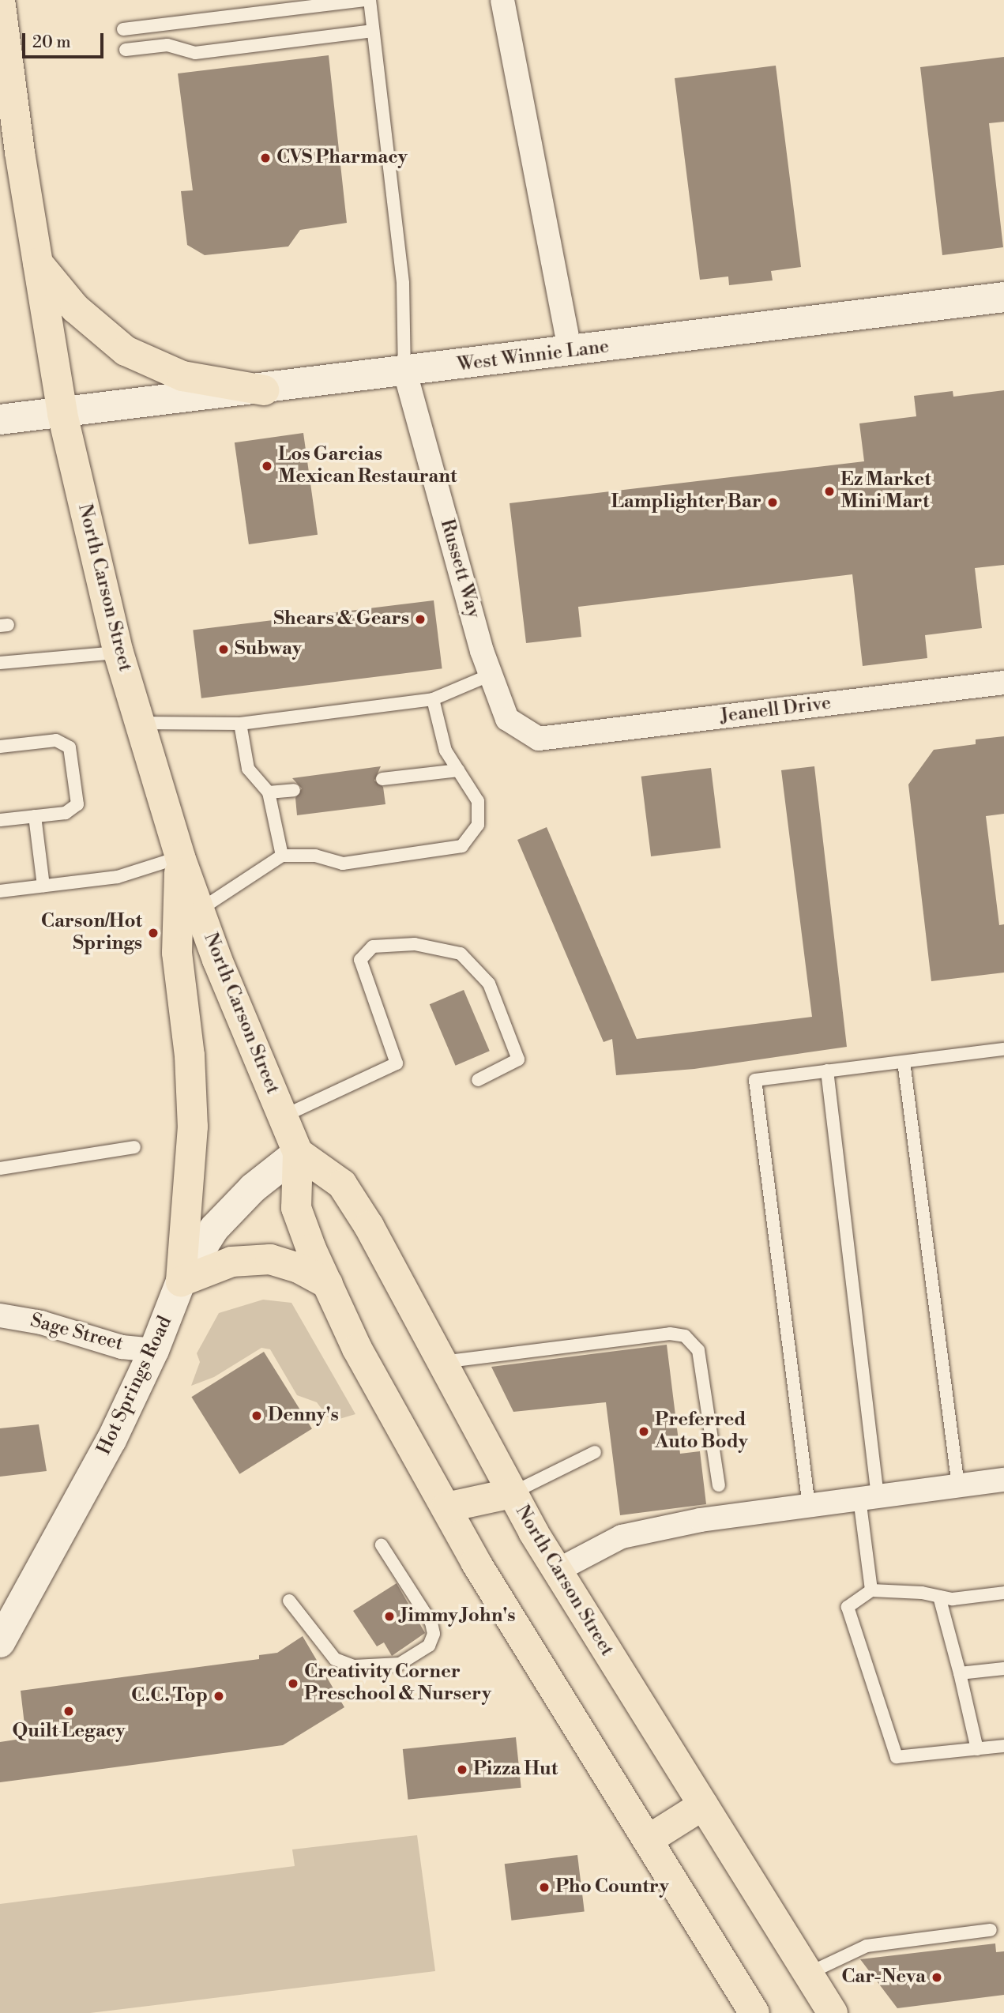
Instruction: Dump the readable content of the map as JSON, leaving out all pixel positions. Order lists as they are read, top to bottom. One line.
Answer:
{"streets":{"main road":["North Carson Street"],"street":["West Winnie Lane","Russett Way","Jeanell Drive","Sage Street","Hot Springs Road"]},"crossings":[["West Winnie Lane","Russett Way"],["West Winnie Lane","North Carson Street"],["Russett Way","Jeanell Drive"],["North Carson Street","Hot Springs Road"],["Sage Street","Hot Springs Road"]],"places":["CVS Pharmacy","Los Garcias Mexican Restaurant","Ez Market Mini Mart","Lamplighter Bar","Shears & Gears","Subway","Carson/Hot Springs","Denny's","Preferred Auto Body","Jimmy John's","Creativity Corner Preschool & Nursery","C.C. Top","Quilt Legacy","Pizza Hut","Pho Country","Car-Neva"],"scale_bar":"20 m"}
